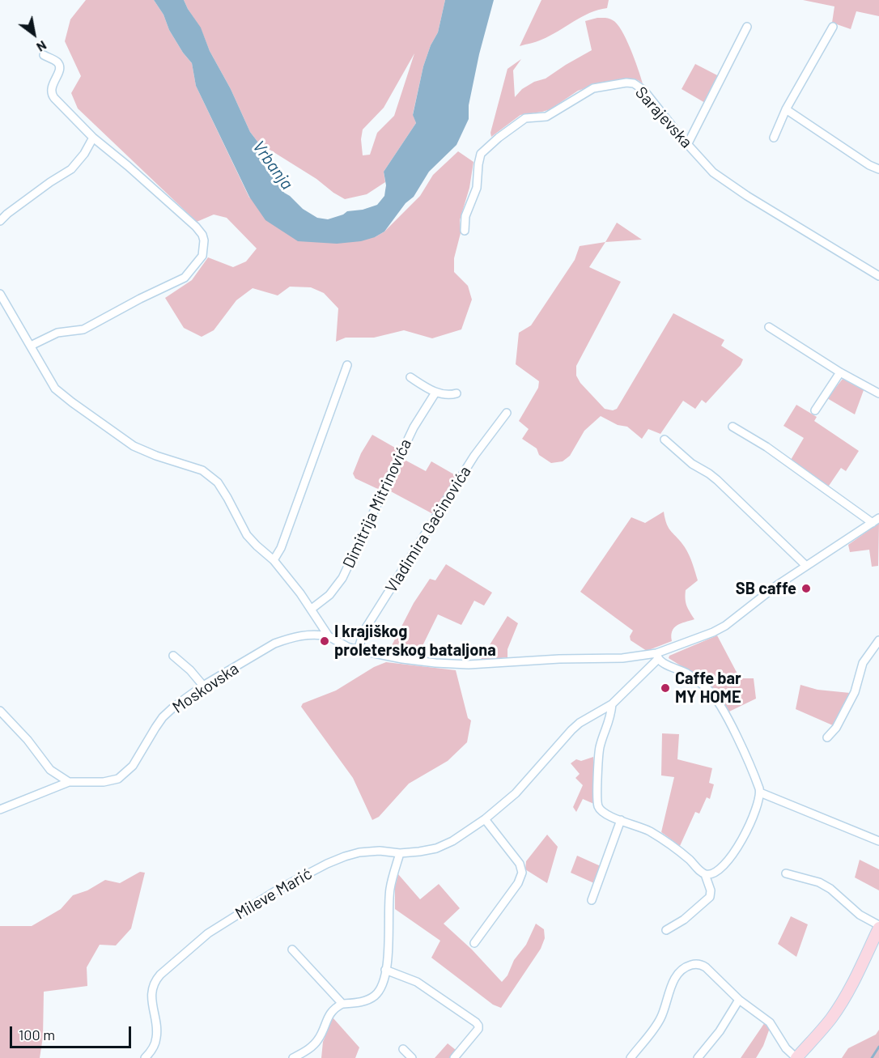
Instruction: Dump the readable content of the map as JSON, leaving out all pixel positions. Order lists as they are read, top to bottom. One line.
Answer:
{"streets":{"street":["Sarajevska","Dimitrija Mitrinovića","Vladimira Gaćinovića","Moskovska","Mileve Marić"]},"water":["Vrbanja"],"places":["SB caffe","I krajiškog proleterskog bataljona","Caffe bar MY HOME"],"scale_bar":"100 m","north":"bottom right"}
